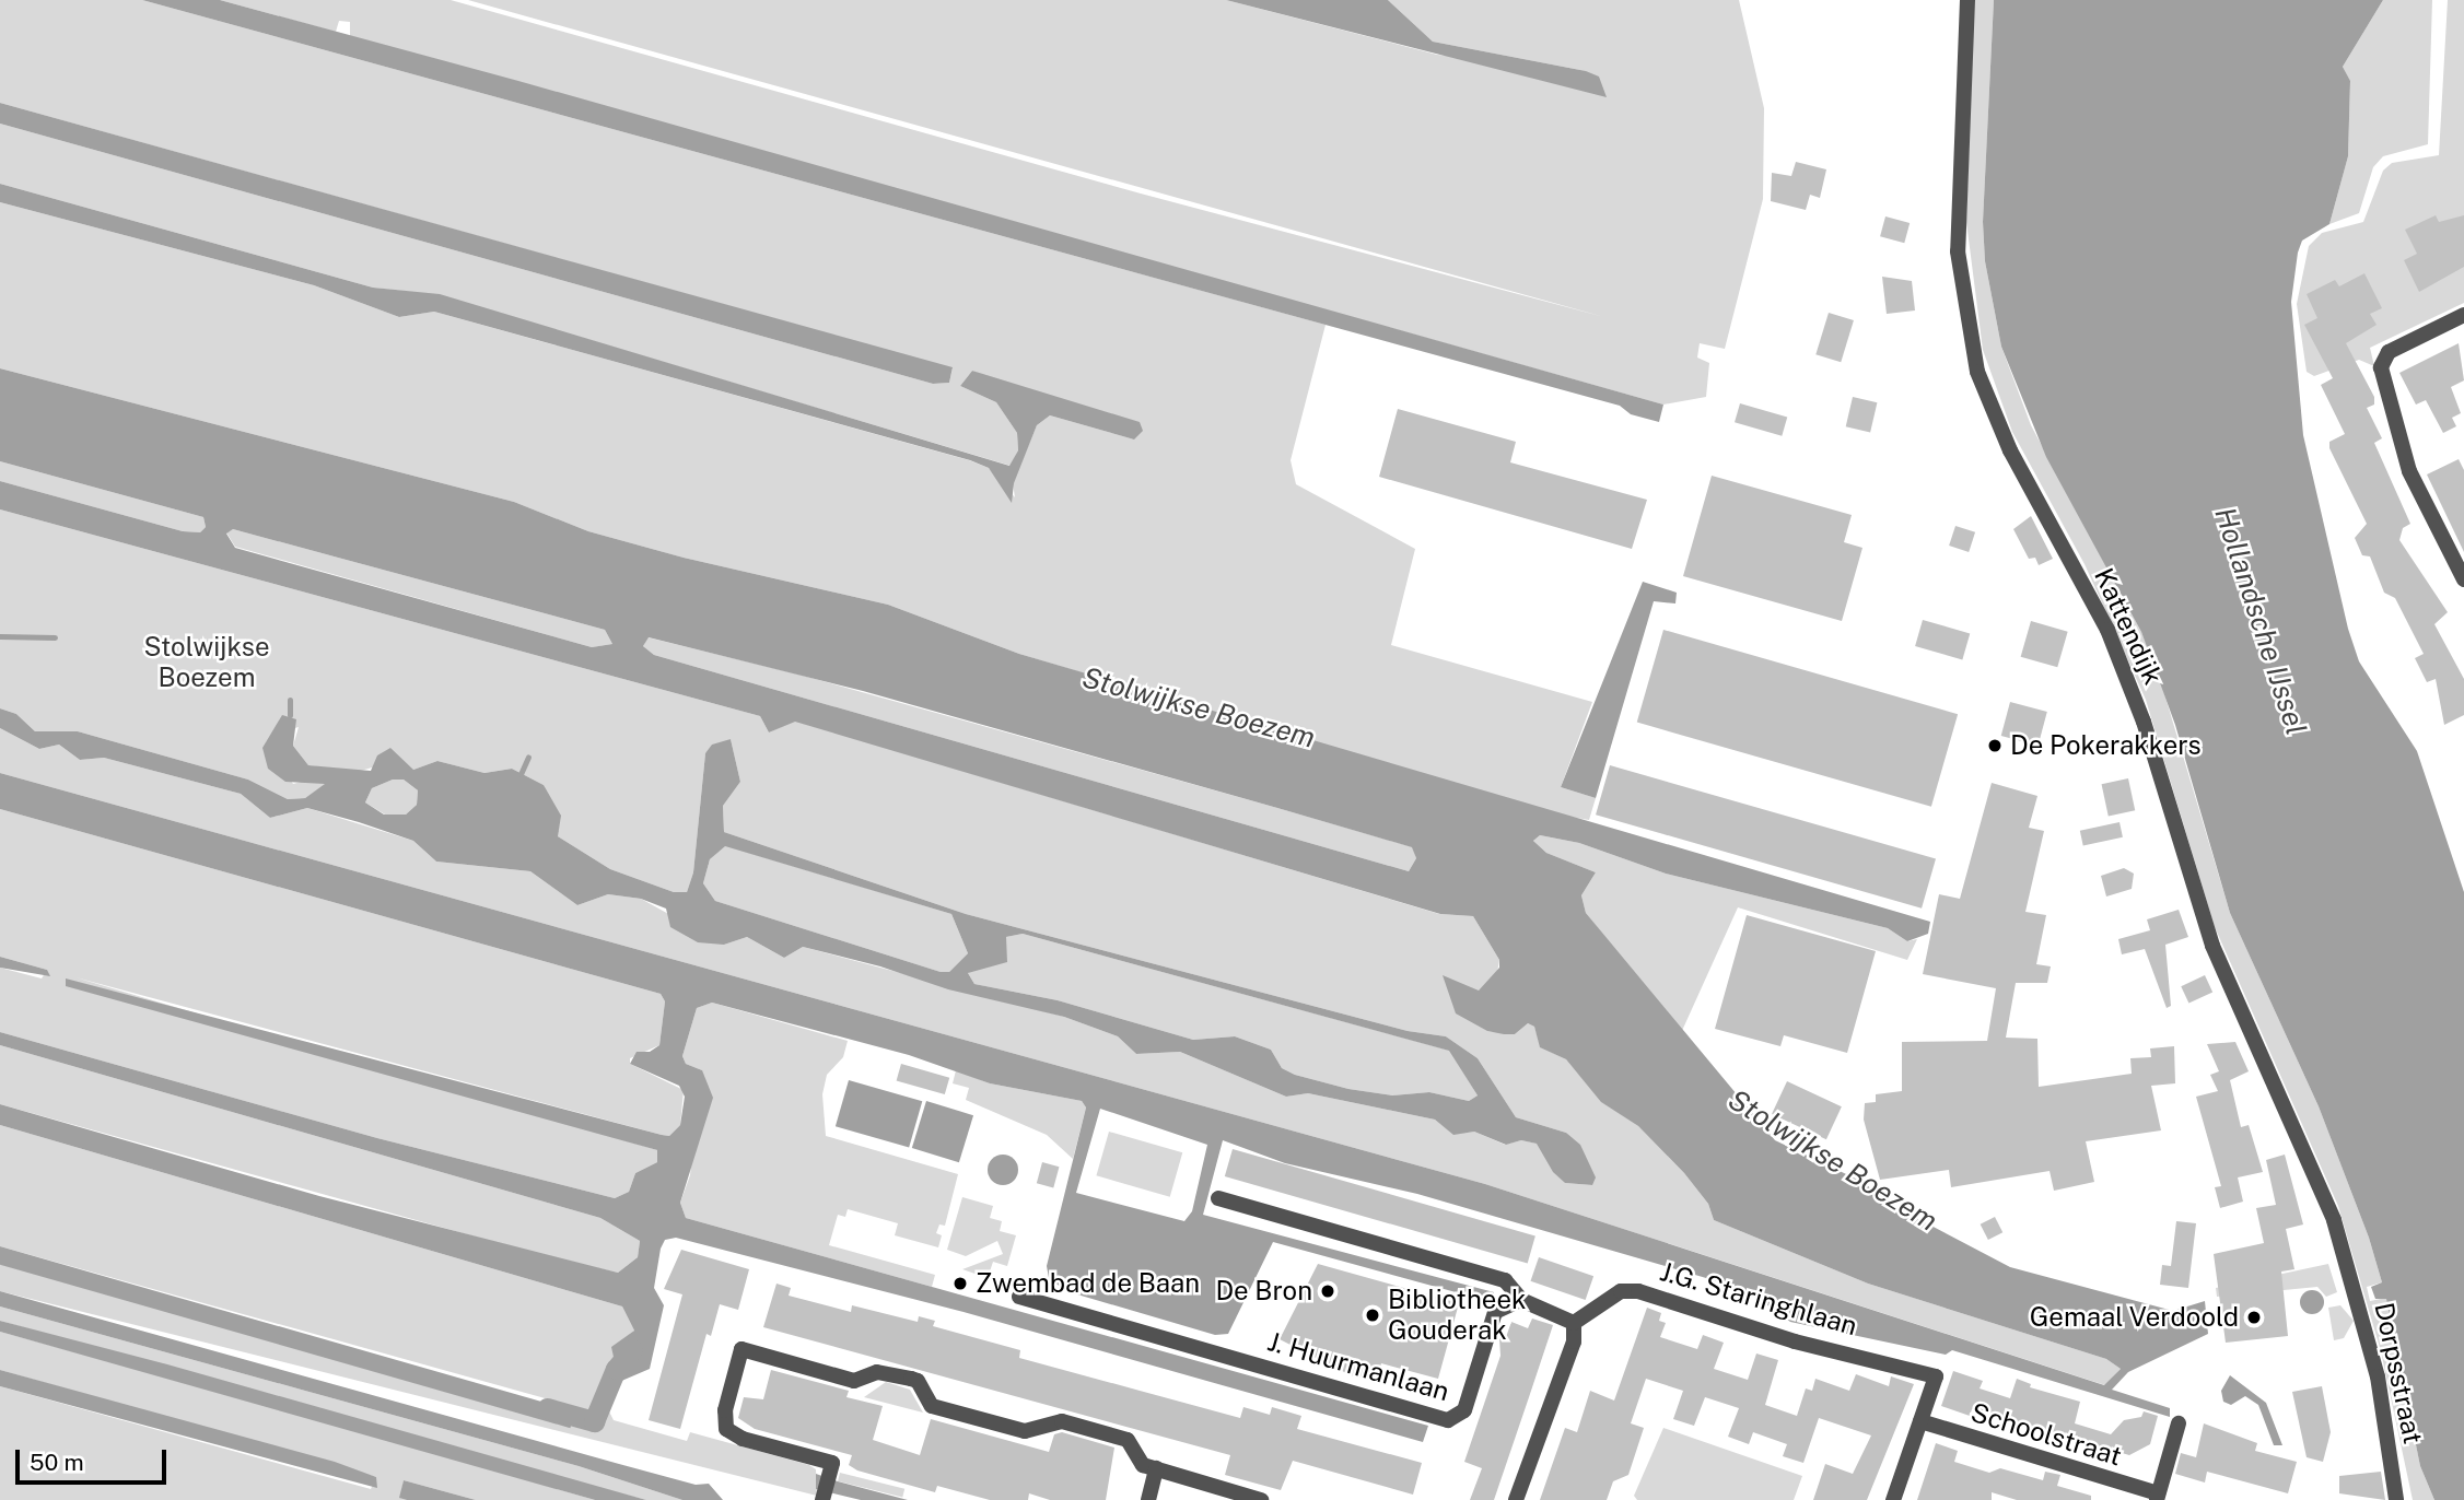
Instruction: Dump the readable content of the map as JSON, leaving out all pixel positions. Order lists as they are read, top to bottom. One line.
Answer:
{"streets":{"street":["Kattendijk","J.G. Staringhlaan","J. Huurmanlaan","Dorpsstraat","Schoolstraat"]},"crossings":[["Kattendijk","Dorpsstraat"],["J.G. Staringhlaan","Schoolstraat"]],"water":["Hollandsche IJssel","Stolwijkse Boezem"],"parks":["Stolwijkse Boezem"],"places":["De Pokerakkers","Zwembad de Baan","De Bron","Bibliotheek Gouderak","Gemaal Verdoold"],"scale_bar":"50 m"}
